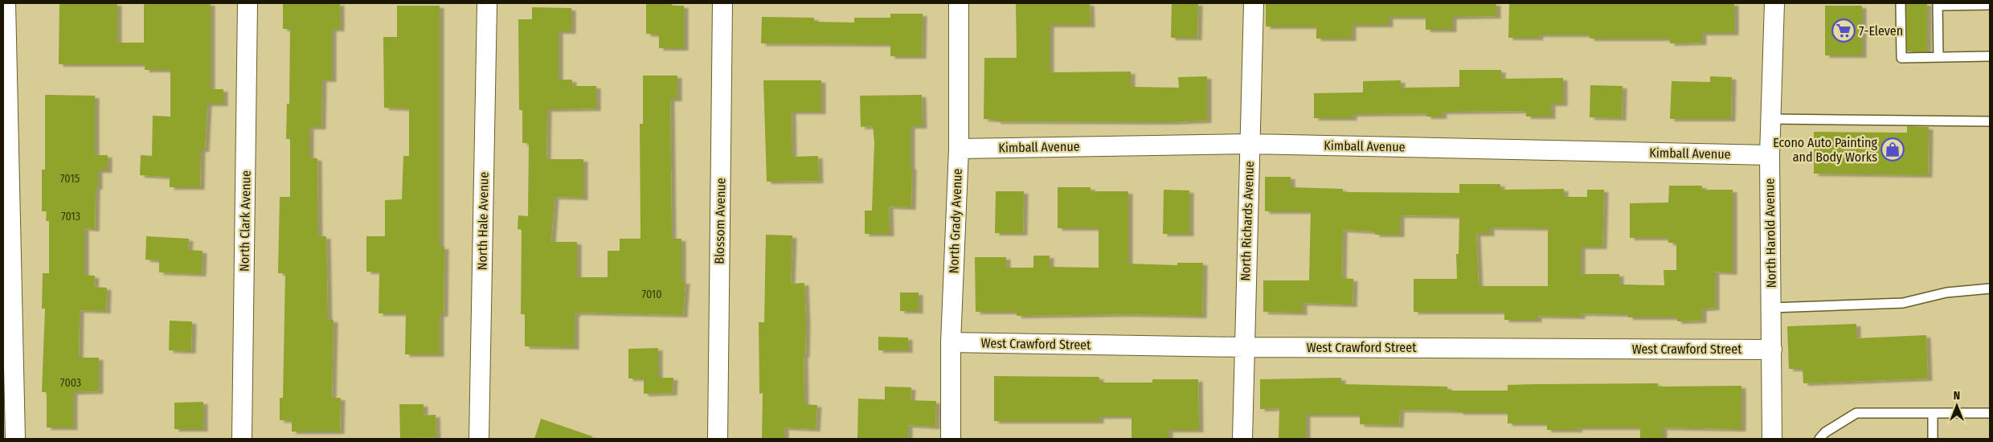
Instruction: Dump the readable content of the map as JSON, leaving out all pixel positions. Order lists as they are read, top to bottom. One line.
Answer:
{"streets":{"street":["Kimball Avenue","North Clark Avenue","North Hale Avenue","Blossom Avenue","North Grady Avenue","North Richards Avenue","North Harold Avenue","West Crawford Street"]},"crossings":[["Kimball Avenue","North Grady Avenue"],["Kimball Avenue","North Richards Avenue"],["Kimball Avenue","North Harold Avenue"],["North Grady Avenue","West Crawford Street"],["North Richards Avenue","West Crawford Street"],["North Harold Avenue","West Crawford Street"]],"places":{"supermarket":["7-Eleven"],"shop":["Econo Auto Painting and Body Works"]},"house_numbers":["7015","7013","7010","7003"],"north":"top"}
